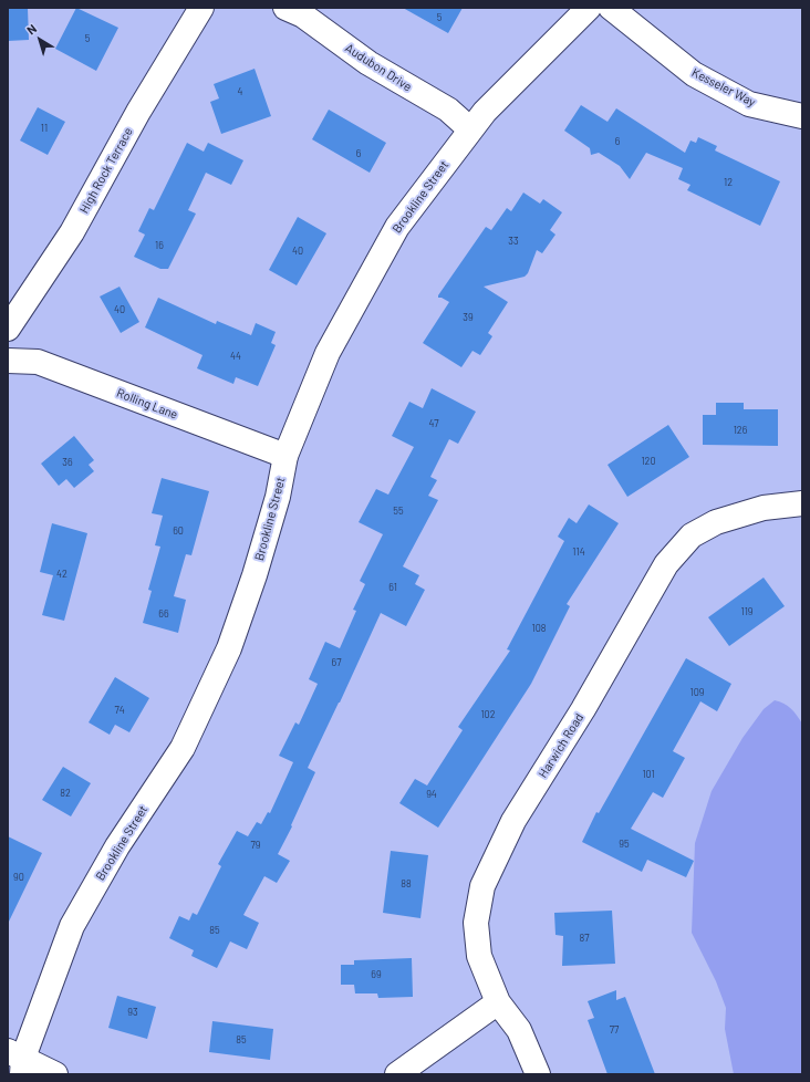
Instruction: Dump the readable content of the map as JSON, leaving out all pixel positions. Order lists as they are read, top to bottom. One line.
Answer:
{"streets":{"street":["Audubon Drive","Kesseler Way","High Rock Terrace","Brookline Street","Rolling Lane","Harwich Road"]},"crossings":[["Audubon Drive","Brookline Street"],["Brookline Street","Rolling Lane"]],"house_numbers":["5","5","4","11","6","6","12","33","16","40","40","39","44","47","126","120","36","55","60","114","42","61","119","66","108","67","109","74","102","101","82","94","95","79","90","88","85","87","69","93","77","85"],"north":"top left"}
